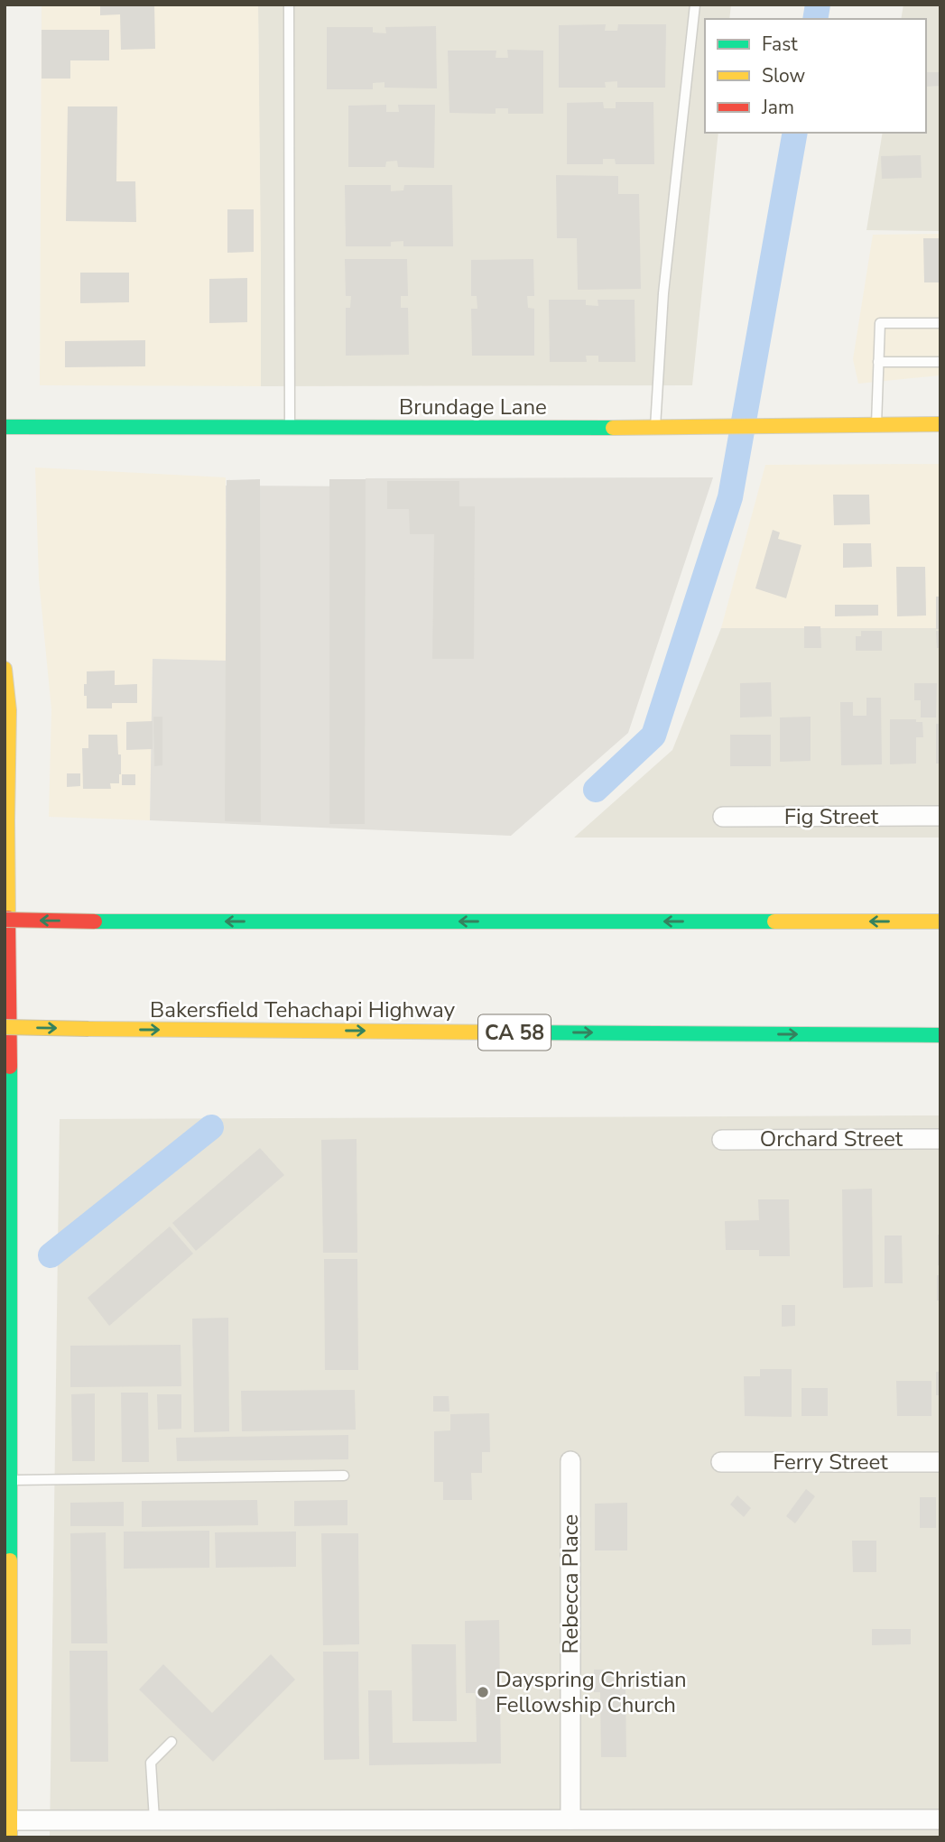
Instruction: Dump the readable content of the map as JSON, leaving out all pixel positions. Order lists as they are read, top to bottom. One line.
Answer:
{"streets":{"main road":["Brundage Lane","Bakersfield Tehachapi Highway","CA 58"],"street":["Fig Street","Orchard Street","Ferry Street","Rebecca Place"]},"places":["Dayspring Christian Fellowship Church"],"legend":["Fast","Slow","Jam"]}
